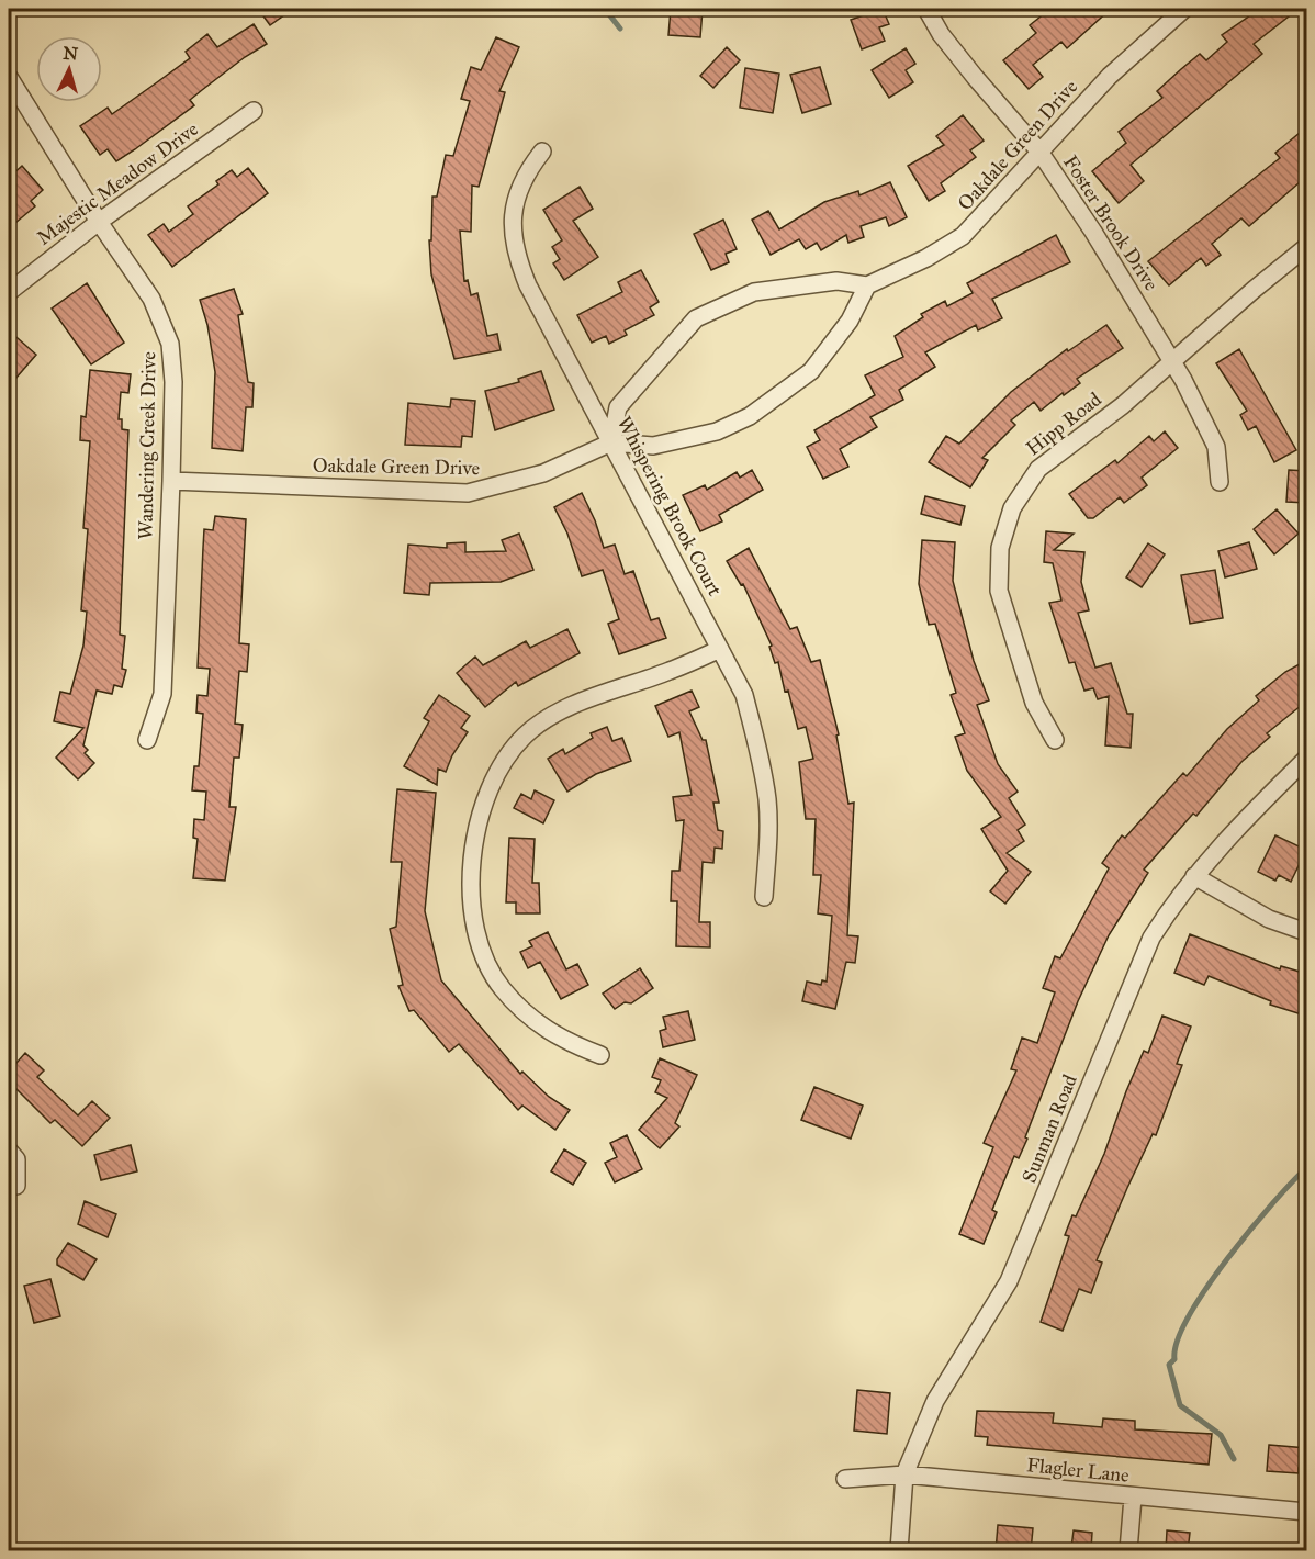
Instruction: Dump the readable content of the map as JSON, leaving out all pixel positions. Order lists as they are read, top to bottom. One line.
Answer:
{"streets":{"street":["Oakdale Green Drive","Majestic Meadow Drive","Foster Brook Drive","Hipp Road","Wandering Creek Drive","Whispering Brook Court","Sunman Road","Flagler Lane"]},"crossings":[["Oakdale Green Drive","Foster Brook Drive"],["Oakdale Green Drive","Wandering Creek Drive"],["Oakdale Green Drive","Whispering Brook Court"],["Majestic Meadow Drive","Wandering Creek Drive"],["Foster Brook Drive","Hipp Road"],["Sunman Road","Flagler Lane"]],"north":"top"}
